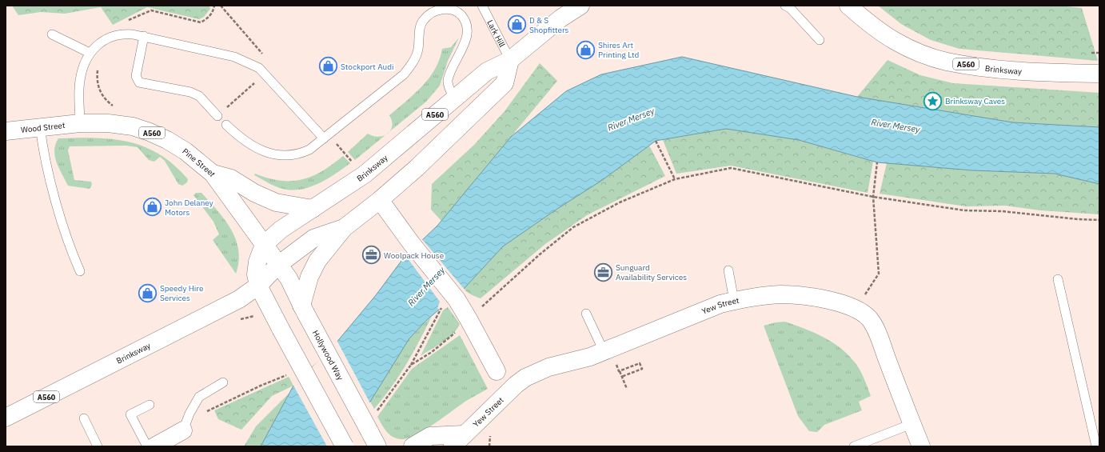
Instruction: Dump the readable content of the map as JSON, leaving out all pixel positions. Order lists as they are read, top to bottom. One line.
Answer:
{"streets":{"main road":["A560","Brinksway","Wood Street","Pine Street","Yew Street","Hollywood Way"],"lane":["Lark Hill"]},"crossings":[["Lark Hill","Brinksway"],["A560","Brinksway"],["A560","Pine Street"],["Brinksway","Pine Street"],["Brinksway","Hollywood Way"],["Wood Street","Pine Street"],["Pine Street","Hollywood Way"]],"water":["River Mersey"],"places":{"shop":["D & S Shopfitters","Shires Art Printing Ltd","Stockport Audi","John Delaney Motors","Speedy Hire Services"],"place":["Brinksway Caves"],"office":["Woolpack House","Sunguard Availability Services"]}}
